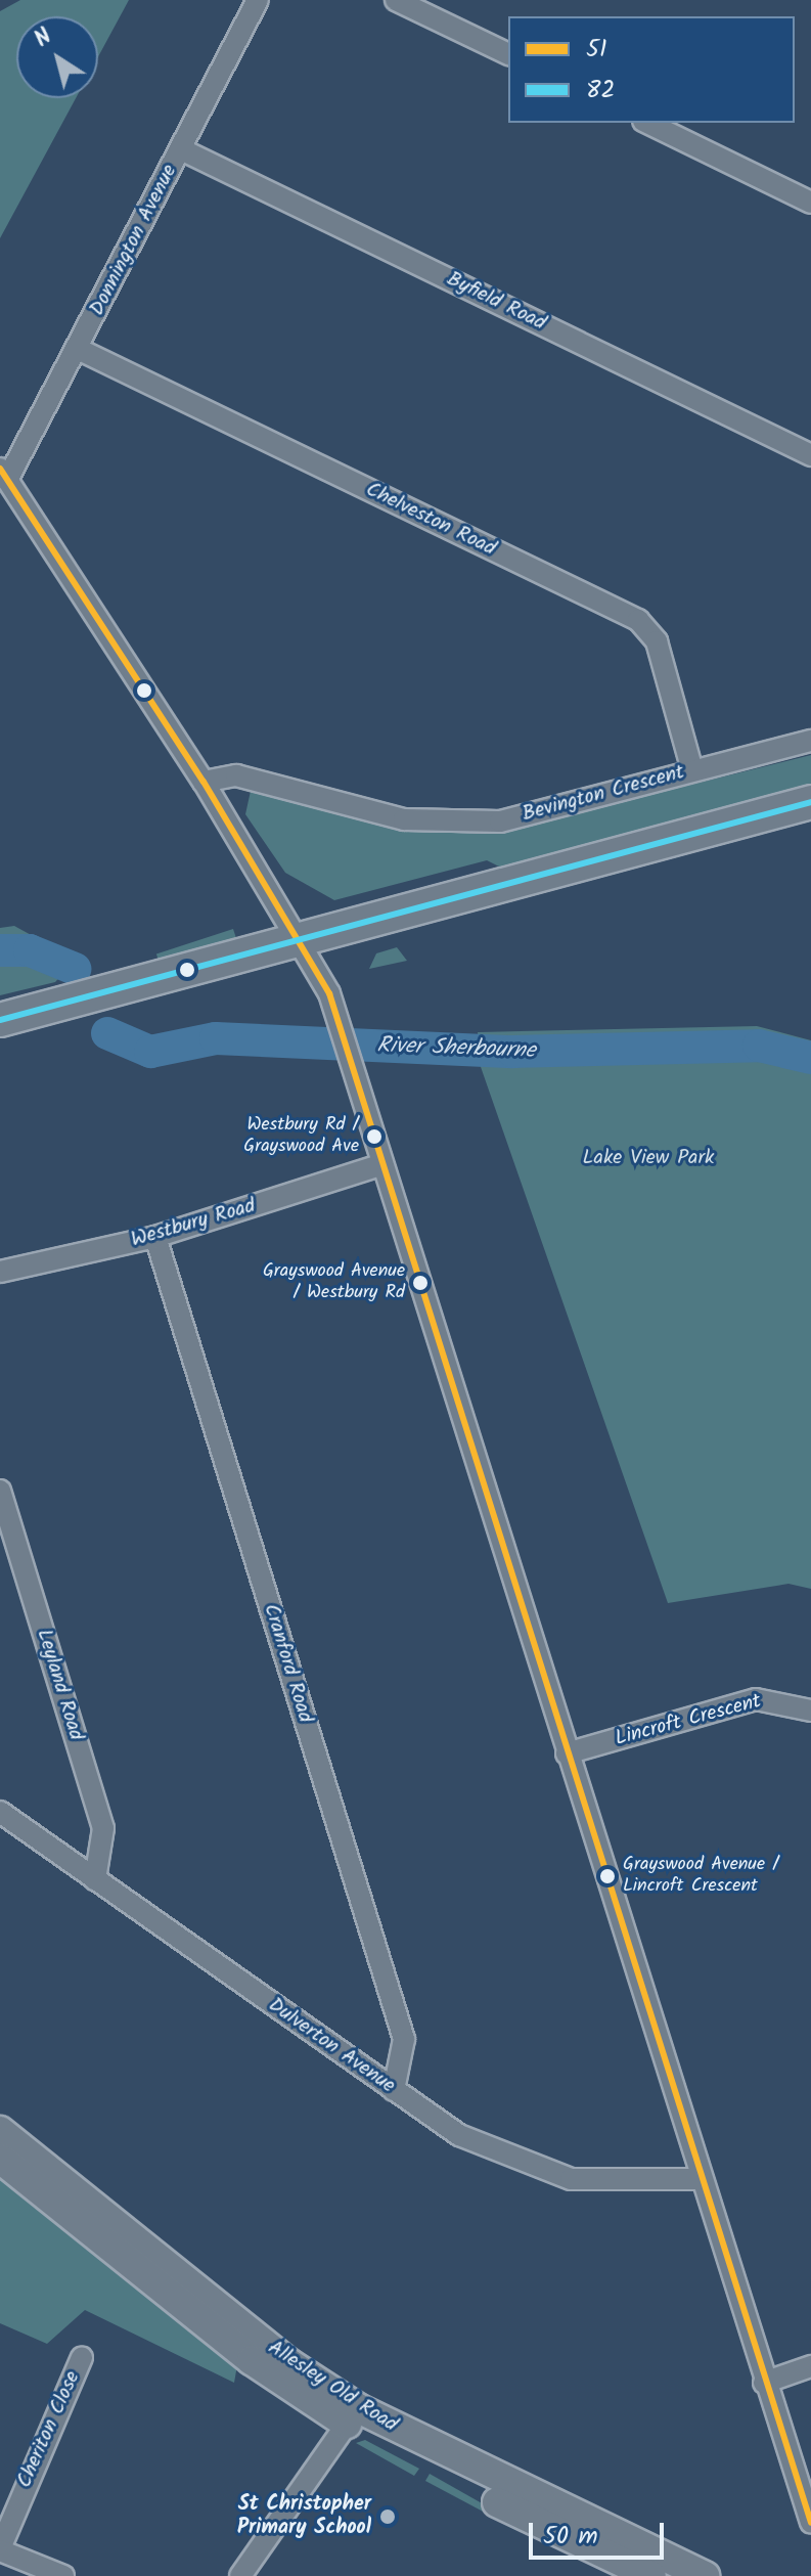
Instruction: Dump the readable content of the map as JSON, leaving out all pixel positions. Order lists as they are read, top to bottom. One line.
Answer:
{"streets":{"main road":["Allesley Old Road"],"street":["Donnington Avenue","Byfield Road","Chelveston Road","Bevington Crescent","Westbury Road","Cranford Road","Leyland Road","Lincroft Crescent","Dulverton Avenue","Cheriton Close"]},"crossings":[["Donnington Avenue","Byfield Road"],["Donnington Avenue","Chelveston Road"],["Chelveston Road","Bevington Crescent"],["Westbury Road","Cranford Road"],["Cranford Road","Dulverton Avenue"],["Leyland Road","Dulverton Avenue"]],"water":["River Sherbourne"],"parks":["Lake View Park"],"places":["Westbury Rd / Grayswood Ave","Grayswood Avenue / Westbury Rd","Grayswood Avenue / Lincroft Crescent","St Christopher Primary School"],"lines":["transit line 51","transit line 82"],"legend":["51","82"],"scale_bar":"50 m","north":"top left"}
